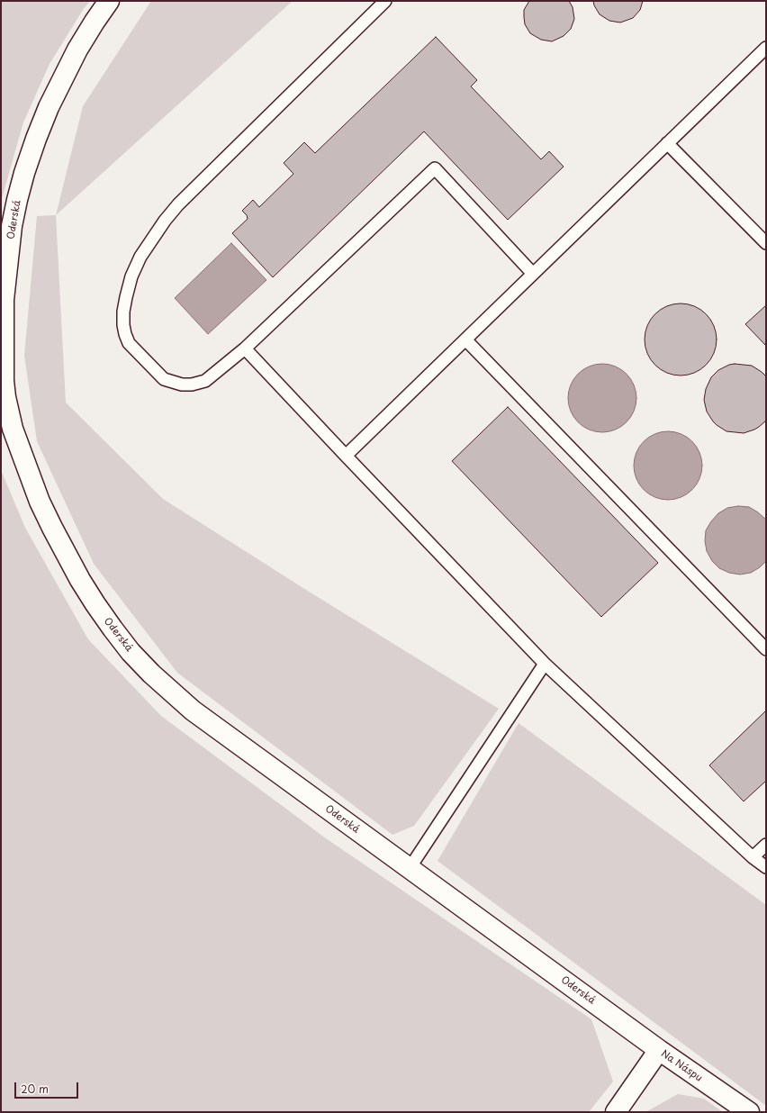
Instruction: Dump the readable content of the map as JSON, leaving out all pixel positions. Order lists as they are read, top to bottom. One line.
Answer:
{"streets":{"street":["Oderská","Na Náspu"]},"crossings":[["Oderská","Na Náspu"]],"scale_bar":"20 m"}
